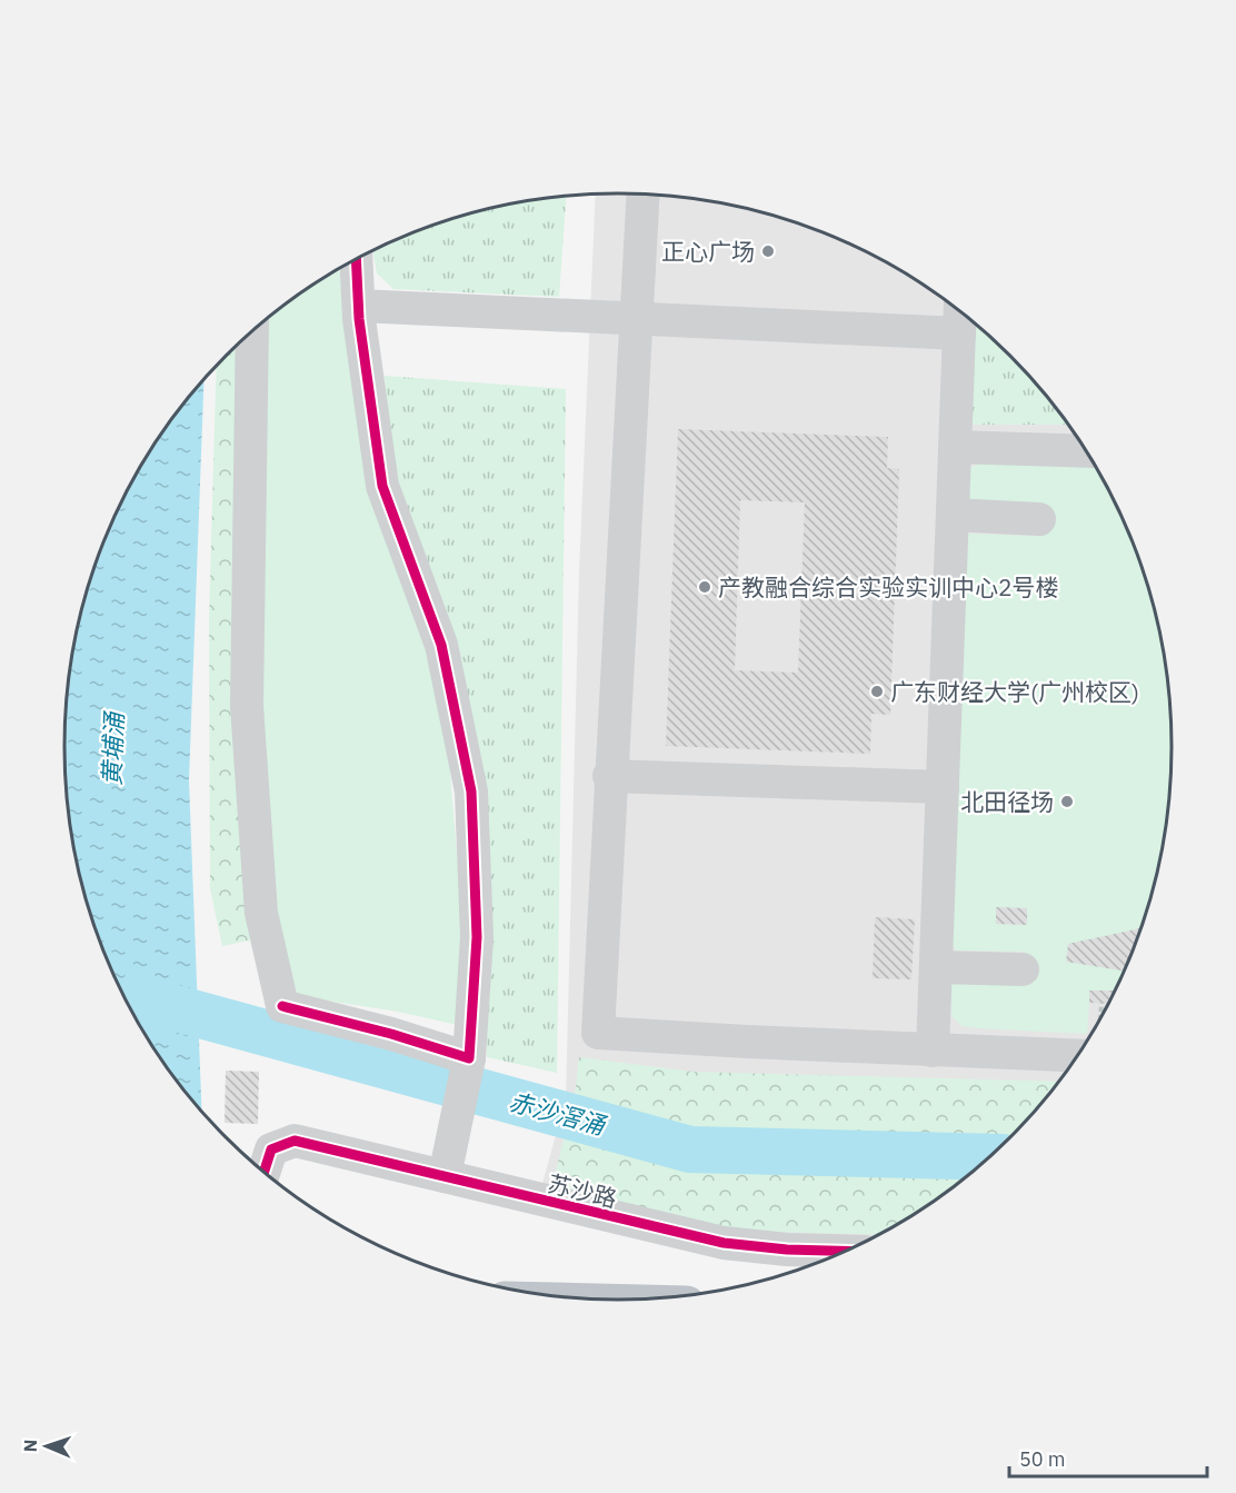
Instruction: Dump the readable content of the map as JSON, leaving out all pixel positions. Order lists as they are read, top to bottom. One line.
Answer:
{"streets":{"street":["苏沙路"]},"water":["黄埔涌","赤沙滘涌"],"places":["正心广场","产教融合综合实验实训中心2号楼","广东财经大学(广州校区)","北田径场"],"scale_bar":"50 m","north":"left"}
